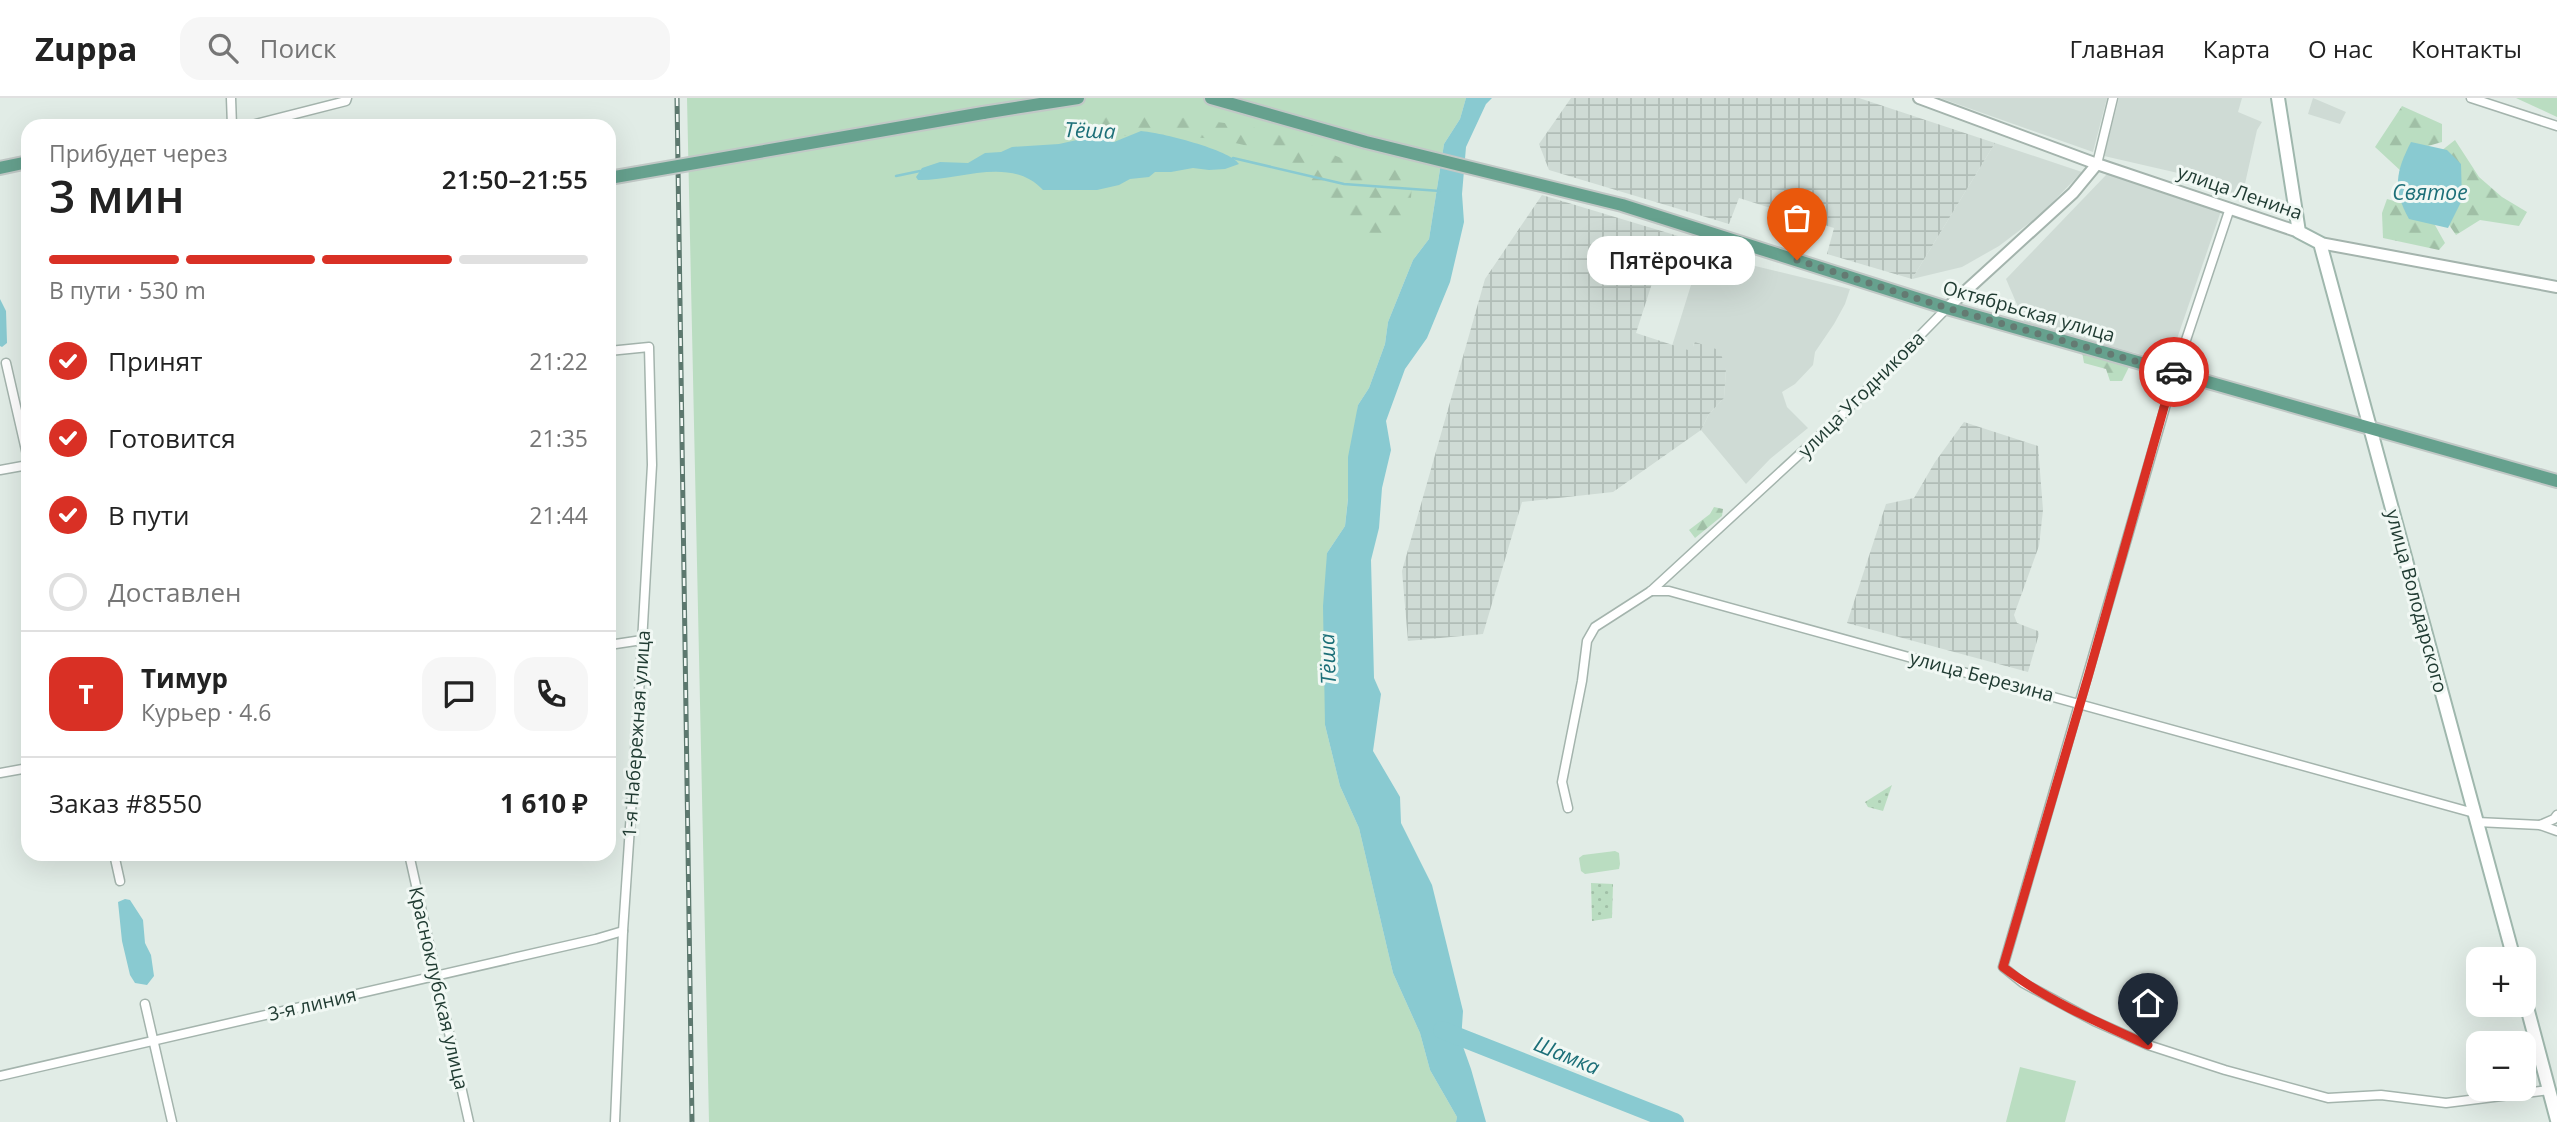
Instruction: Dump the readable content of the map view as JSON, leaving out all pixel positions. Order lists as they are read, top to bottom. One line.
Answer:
{"streets":{"main road":["улица Ленина","Октябрьская улица","улица Володарского"],"street":["улица Угодникова","улица Березина","1-я Набережная улица","Красноклубская улица","3-я линия"]},"crossings":[["улица Ленина","улица Угодникова"],["улица Ленина","улица Володарского"],["Октябрьская улица","улица Угодникова"],["Октябрьская улица","улица Володарского"],["улица Угодникова","улица Березина"],["улица Володарского","улица Березина"],["1-я Набережная улица","3-я линия"],["Красноклубская улица","3-я линия"]],"water":["Тёша","Святое","Шамка"],"places":["Пятёрочка"],"page":{"header":"Zuppa","search":"Поиск","nav":["Главная","Карта","О нас","Контакты"],"heading":["3 мин","Прибудет через","21:50–21:55"],"panel":["Тимур","Курьер · 4.6","Заказ #8550","1 610 ₽"],"bubble":"Пятёрочка","bar":"В пути · 530 m","list":[["Принят","21:22"],["Готовится","21:35"],["В пути","21:44"],"Доставлен"],"round":"Т","map_buttons":["+","−"]}}
